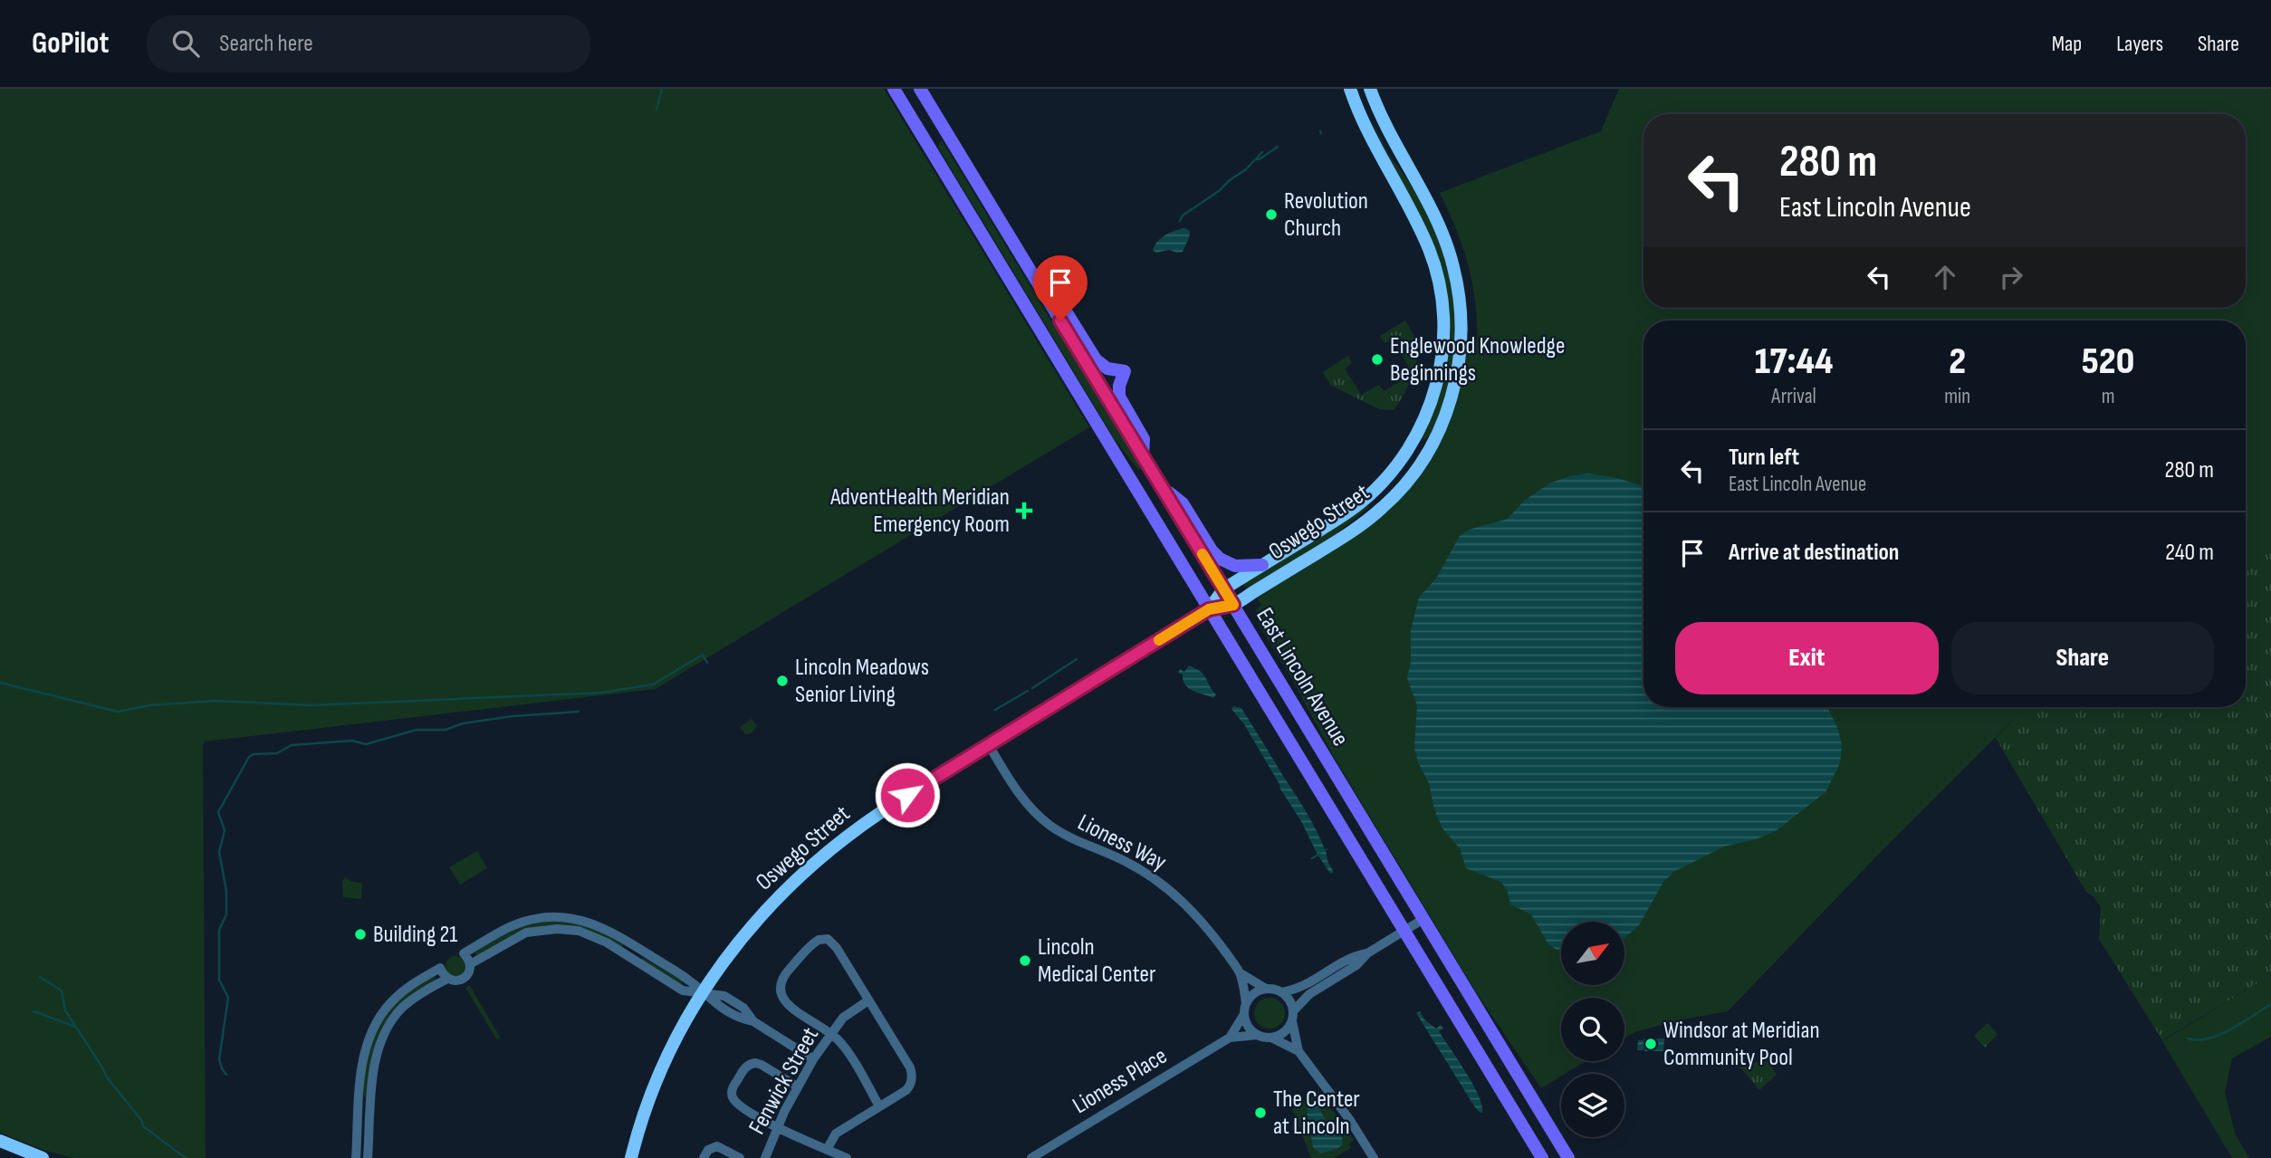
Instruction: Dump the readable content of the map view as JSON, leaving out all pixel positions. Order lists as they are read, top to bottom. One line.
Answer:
{"streets":{"main road":["Oswego Street","East Lincoln Avenue"],"street":["Lioness Way","Fenwick Street","Lioness Place"]},"crossings":[["Oswego Street","East Lincoln Avenue"],["Oswego Street","Lioness Way"],["Lioness Way","Lioness Place"]],"places":{"other":["Revolution Church","Englewood Knowledge Beginnings","Lincoln Meadows Senior Living","Building 21","Lincoln Medical Center","Windsor at Meridian Community Pool","The Center at Lincoln"],"health":["AdventHealth Meridian Emergency Room"]},"north":"top right","page":{"header":"GoPilot","search":"Search here","nav":["Map","Layers","Share"],"turn":["280 m","East Lincoln Avenue"],"eta":["17:44","Arrival","2","min","520","m"],"list":[{"name":"Turn left","note":"East Lincoln Avenue","value":"280 m"},{"name":"Arrive at destination","value":"240 m"}],"buttons":["Exit","Share"]}}
